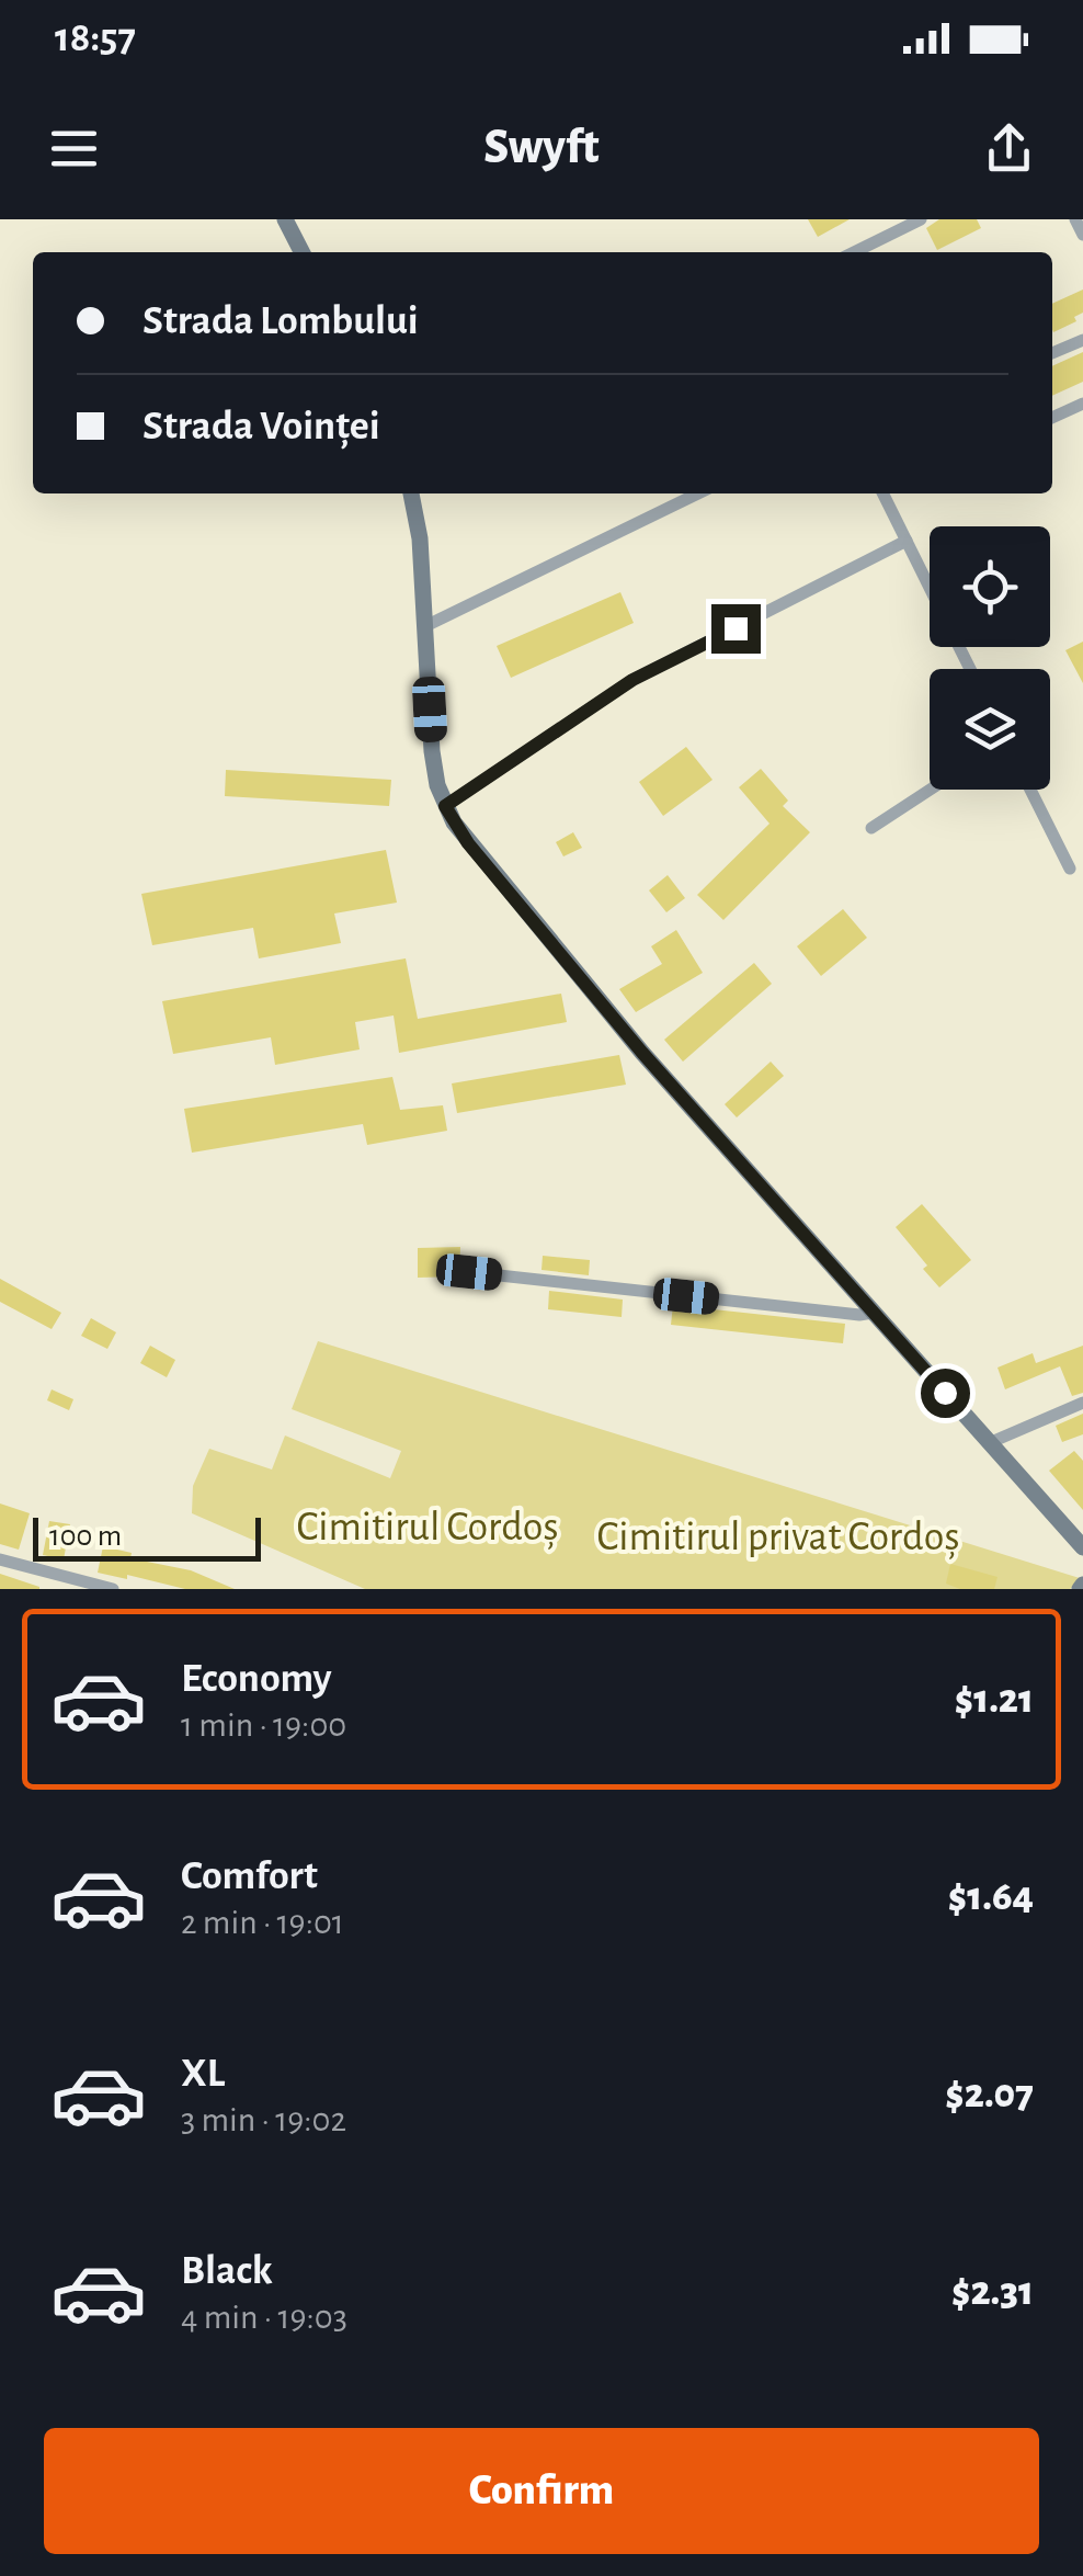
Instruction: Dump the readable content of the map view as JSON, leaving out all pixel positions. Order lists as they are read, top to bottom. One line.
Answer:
{"parks":["Cimitirul Cordoș","Cimitirul privat Cordoș"],"scale_bar":"100 m","page":{"status":"18:57","header":"Swyft","banner":["Strada Lombului","Strada Voinței"],"scale":"100 m","list":[{"name":"Economy","note":"1 min · 19:00","value":"$1.21"},{"name":"Comfort","note":"2 min · 19:01","value":"$1.64"},{"name":"XL","note":"3 min · 19:02","value":"$2.07"},{"name":"Black","note":"4 min · 19:03","value":"$2.31"}],"buttons":"Confirm"}}
